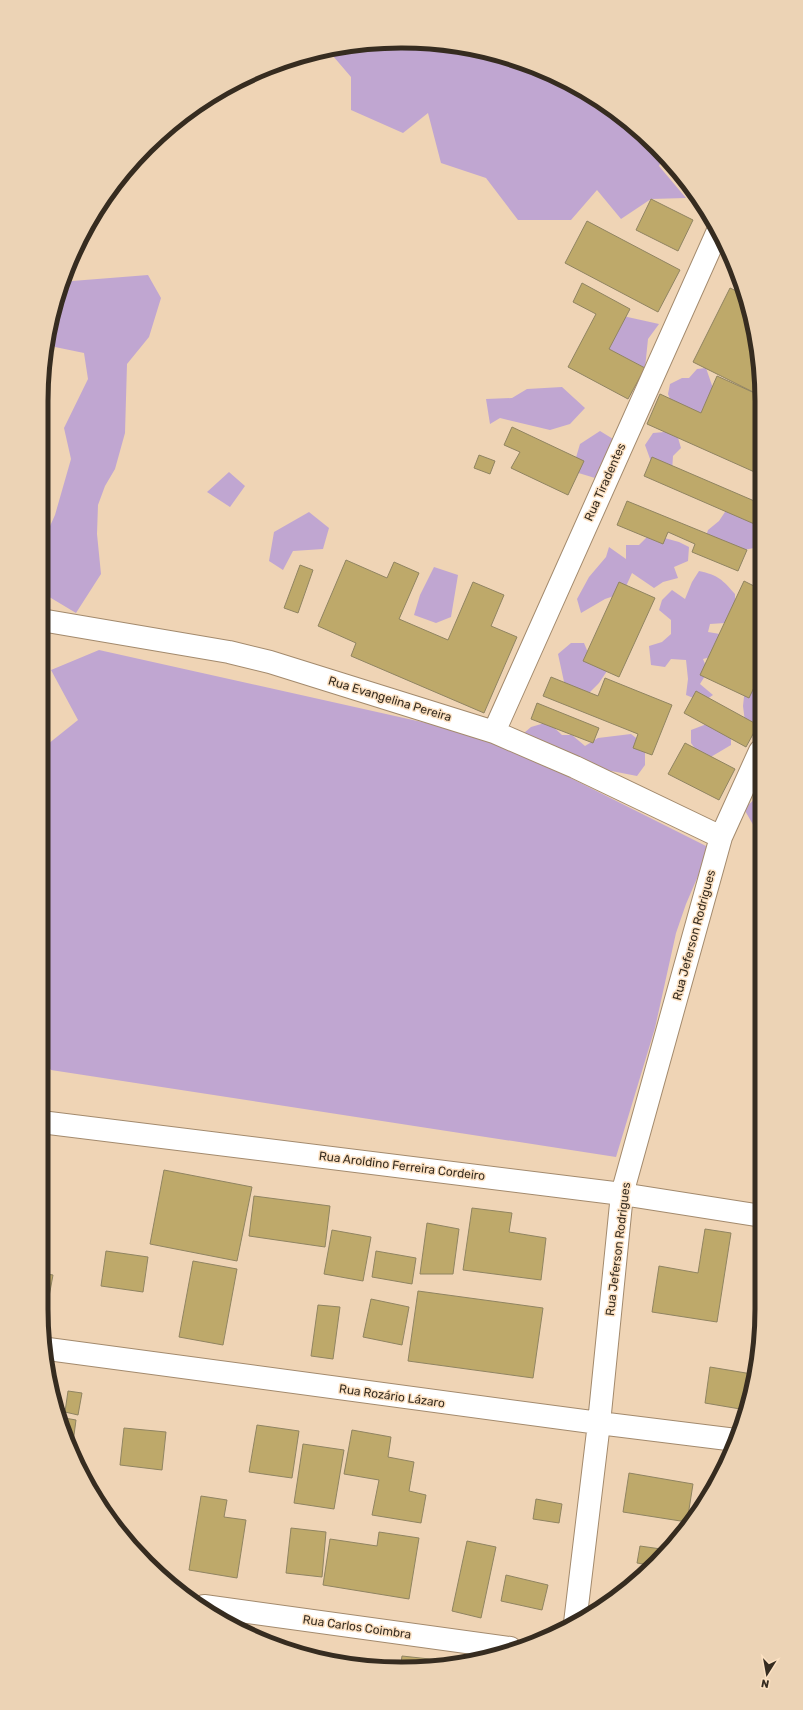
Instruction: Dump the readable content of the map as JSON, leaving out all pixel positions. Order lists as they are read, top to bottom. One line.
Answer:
{"streets":{"street":["Rua Tiradentes","Rua Evangelina Pereira","Rua Jeferson Rodrigues","Rua Aroldino Ferreira Cordeiro","Rua Rozário Lázaro","Rua Carlos Coimbra"]},"crossings":[["Rua Tiradentes","Rua Evangelina Pereira"],["Rua Evangelina Pereira","Rua Jeferson Rodrigues"],["Rua Jeferson Rodrigues","Rua Aroldino Ferreira Cordeiro"],["Rua Jeferson Rodrigues","Rua Rozário Lázaro"]],"north":"bottom"}
